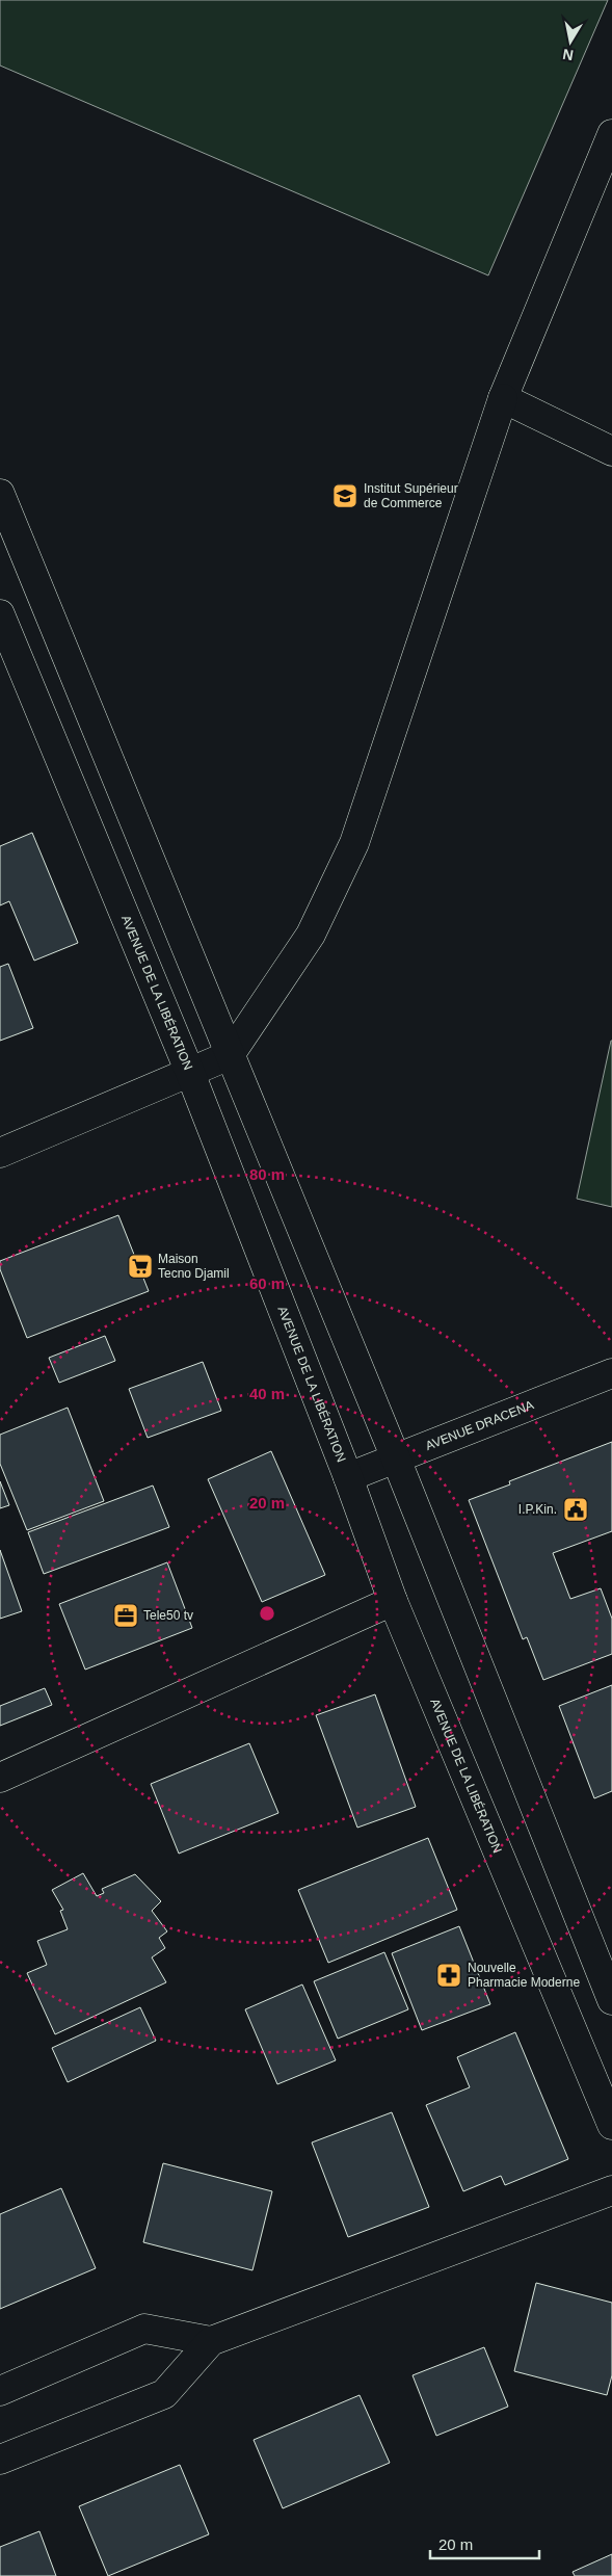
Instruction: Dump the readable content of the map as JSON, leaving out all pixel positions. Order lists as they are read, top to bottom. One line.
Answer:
{"streets":{"main road":["AVENUE DE LA LIBÉRATION","AVENUE DRACENA"]},"crossings":[["AVENUE DE LA LIBÉRATION","AVENUE DRACENA"]],"places":{"school or university":["Institut Supérieur de Commerce"],"supermarket":["Maison Tecno Djamil"],"public building":["I.P.Kin."],"office":["Tele50 tv"],"pharmacy":["Nouvelle Pharmacie Moderne"]},"scale_bar":"20 m","north":"bottom","rings":["80 m","60 m","40 m","20 m"]}
